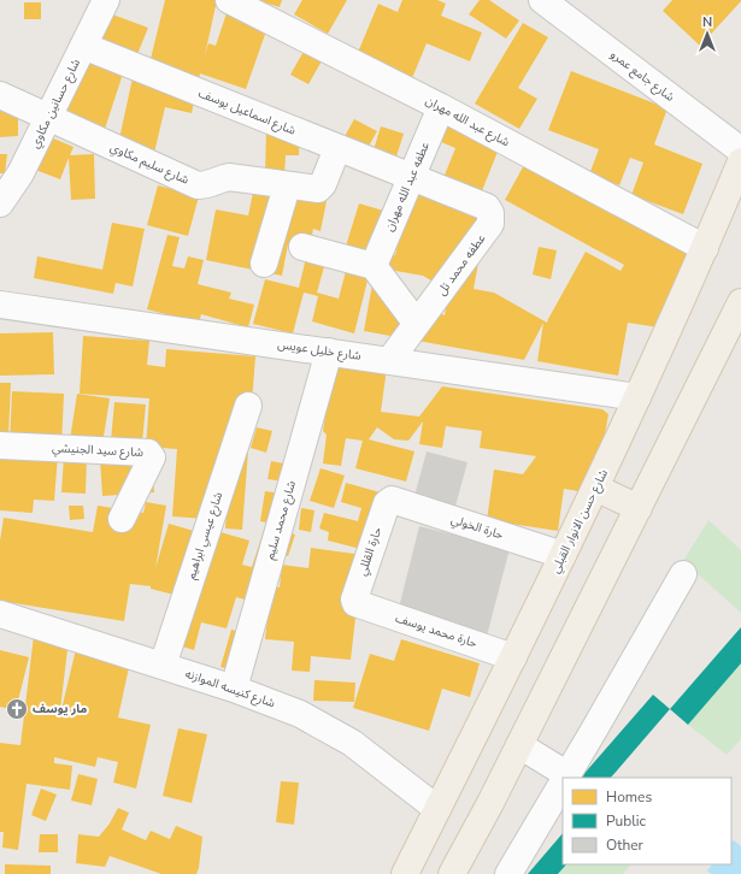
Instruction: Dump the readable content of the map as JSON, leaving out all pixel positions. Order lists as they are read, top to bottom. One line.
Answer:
{"streets":{"main road":["شارع حسن الانوار القبلي"],"street":["شارع جامع عمرو","شارع حسانين مكاوي","شارع اسماعيل يوسف","شارع عبد الله مهران","شارع سليم مكاوي","عطفه عبد الله مهران","عطفه محمد تل","شارع خليل عويس","شارع سيد الجنيشي","شارع محمد سليم","حارة الخولي","شارع عيسي ابراهيم","حارة القللي","حارة محمد يوسف","شارع كنيسه الموازنه"]},"crossings":[["شارع حسانين مكاوي","شارع اسماعيل يوسف"],["شارع حسانين مكاوي","شارع سليم مكاوي"],["شارع اسماعيل يوسف","شارع سليم مكاوي"],["شارع اسماعيل يوسف","عطفه عبد الله مهران"],["شارع اسماعيل يوسف","عطفه محمد تل"],["شارع عبد الله مهران","عطفه عبد الله مهران"],["شارع عبد الله مهران","شارع حسن الانوار القبلي"],["عطفه عبد الله مهران","عطفه محمد تل"],["عطفه محمد تل","شارع خليل عويس"],["شارع خليل عويس","شارع محمد سليم"],["شارع خليل عويس","شارع حسن الانوار القبلي"],["شارع محمد سليم","شارع كنيسه الموازنه"],["شارع حسن الانوار القبلي","حارة الخولي"],["شارع حسن الانوار القبلي","حارة محمد يوسف"],["شارع حسن الانوار القبلي","شارع كنيسه الموازنه"],["حارة الخولي","حارة القللي"],["شارع عيسي ابراهيم","شارع كنيسه الموازنه"],["حارة القللي","حارة محمد يوسف"]],"places":{"church":["مار يوسف"]},"legend":["Homes","Public","Other"],"north":"top"}
